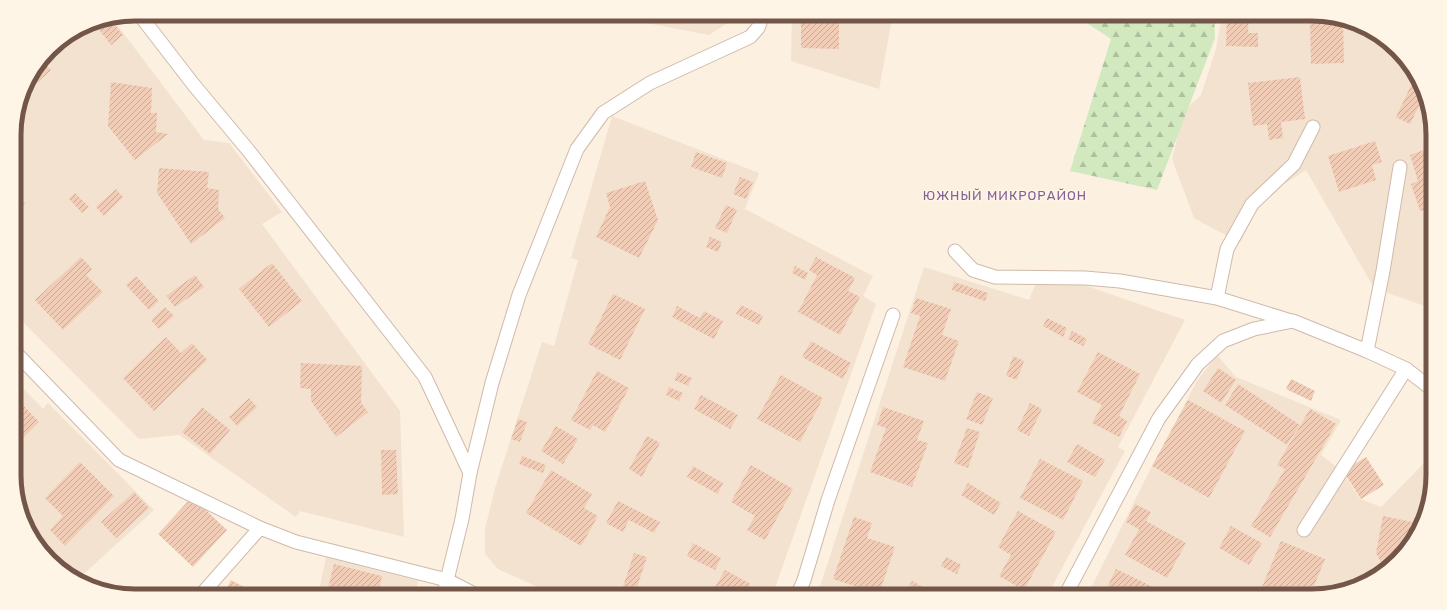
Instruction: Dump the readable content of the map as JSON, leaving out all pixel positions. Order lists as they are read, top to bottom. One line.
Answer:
{"districts":["ЮЖНЫЙ МИКРОРАЙОН"]}
